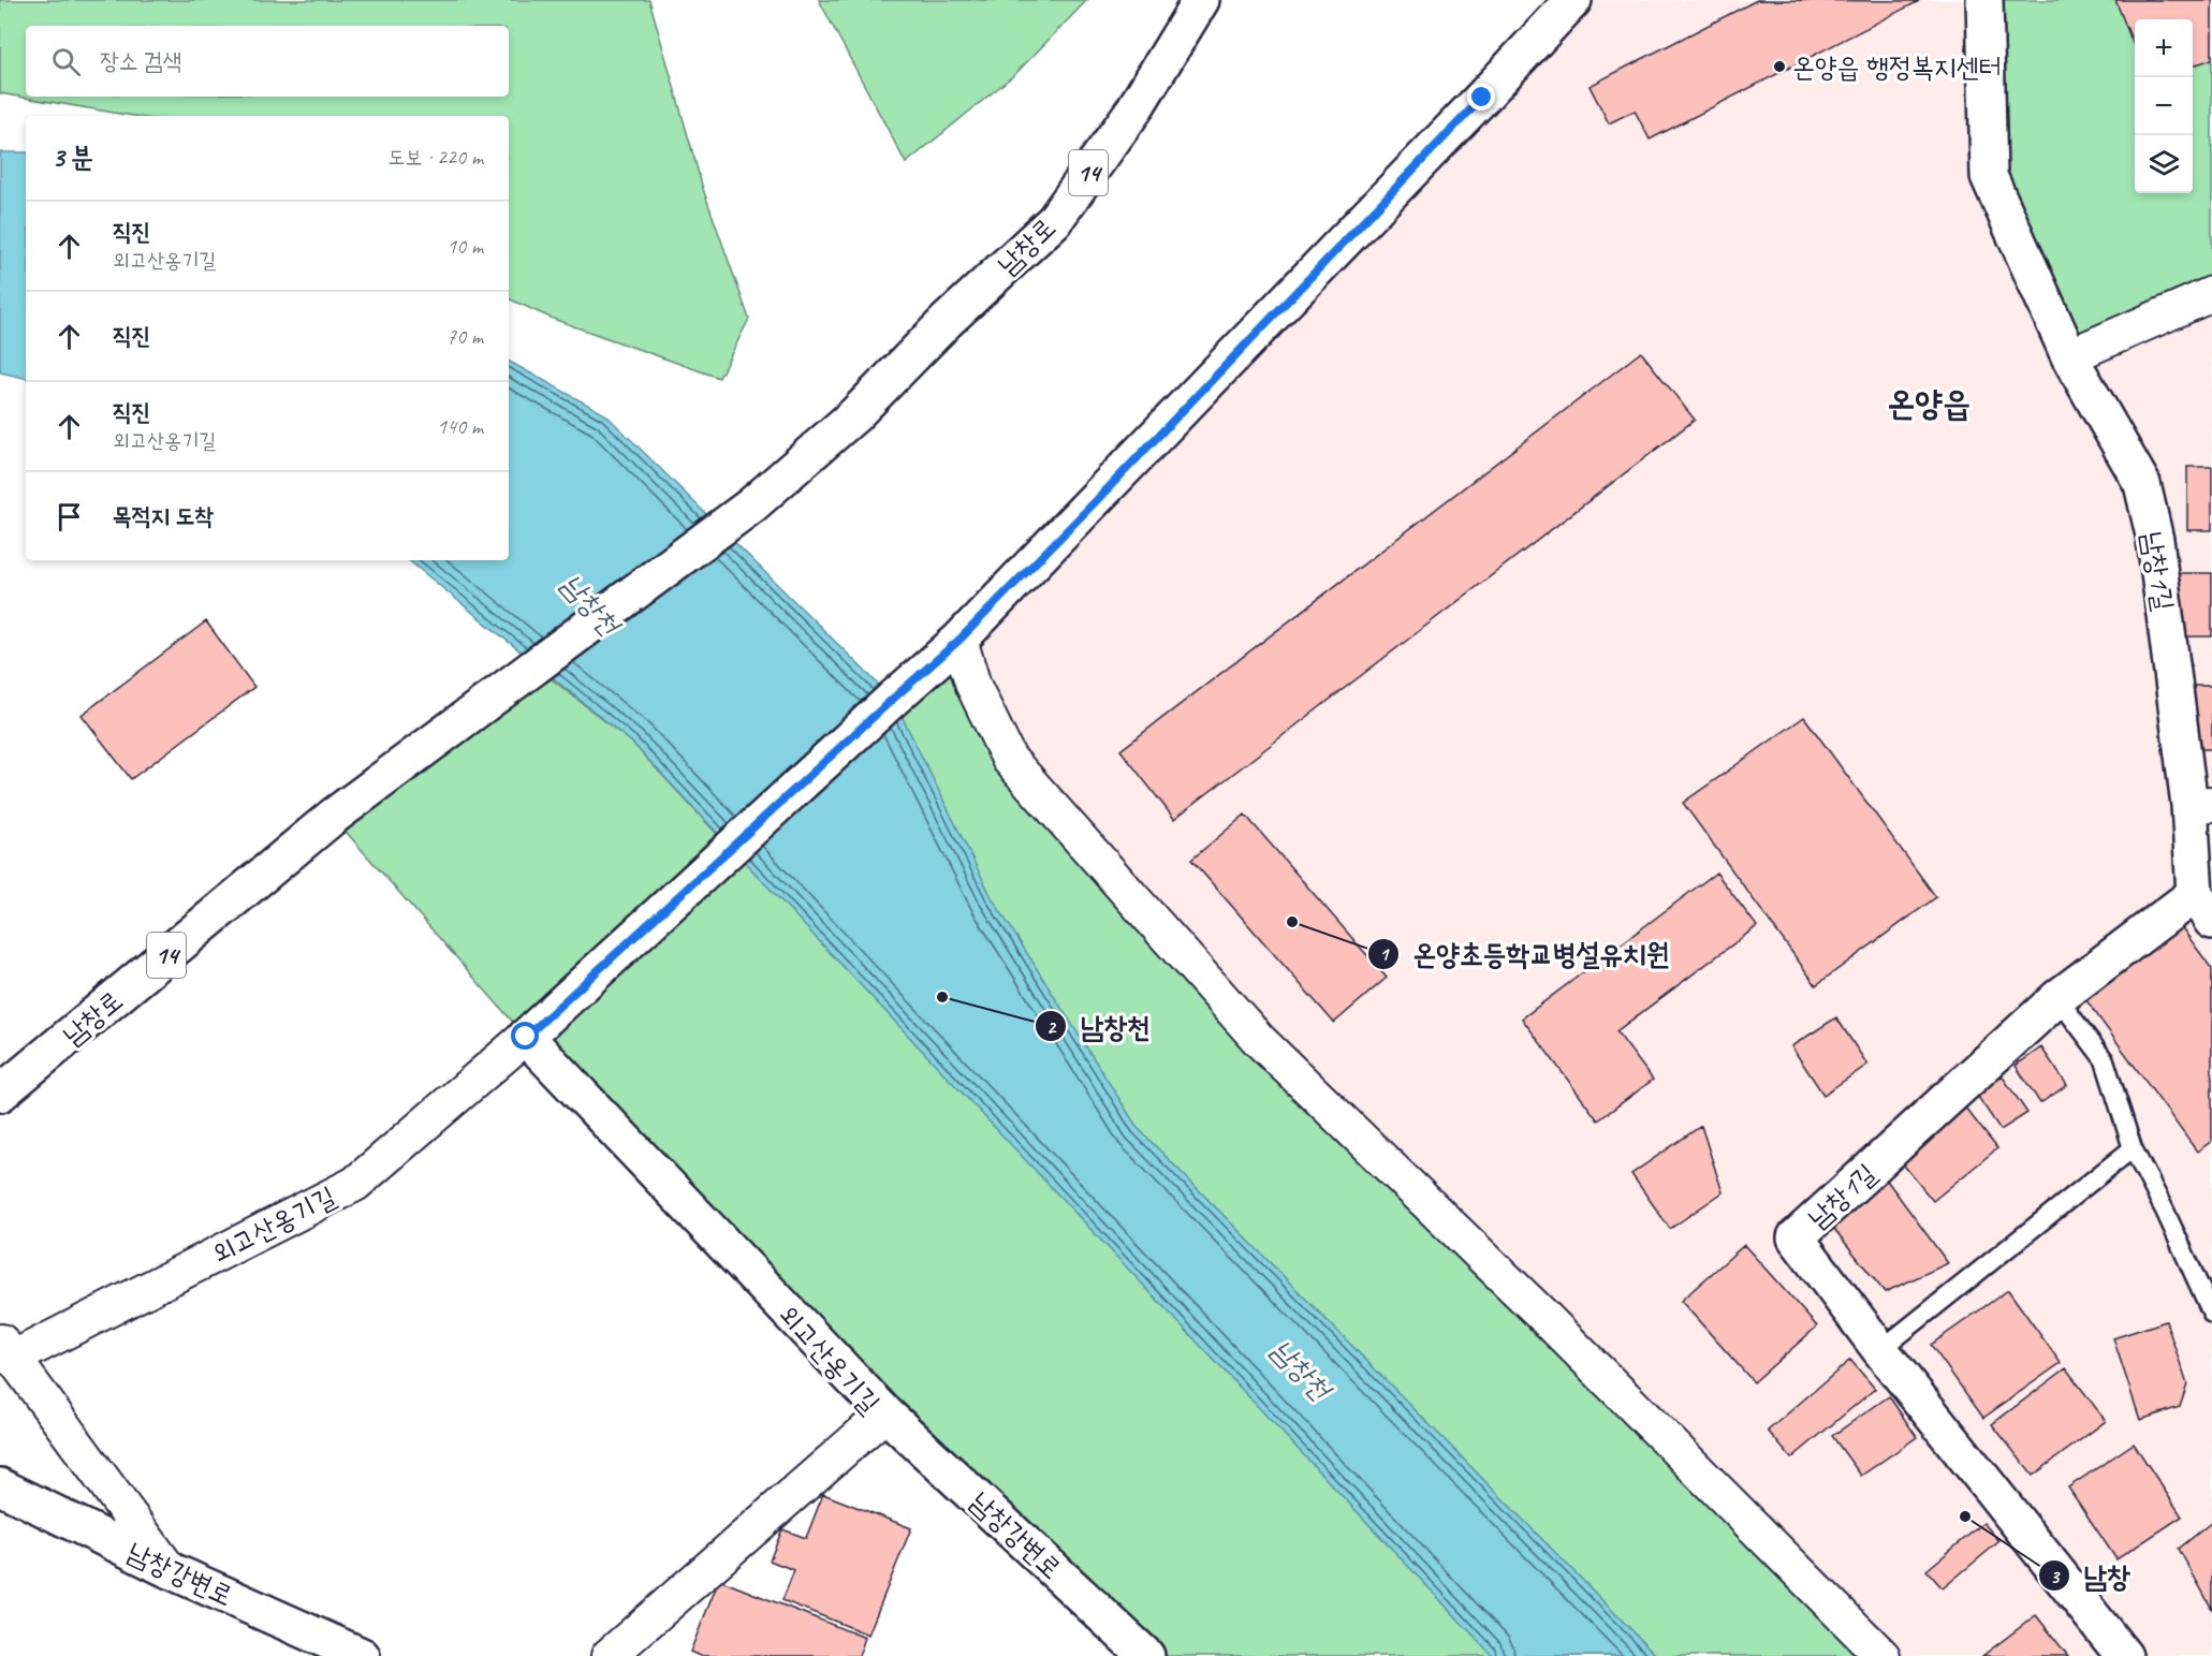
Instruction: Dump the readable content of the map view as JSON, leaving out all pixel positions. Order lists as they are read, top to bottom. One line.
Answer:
{"streets":{"street":["14","남창로","남창1길","외고산옹기길","남창강변로"]},"crossings":[["외고산옹기길","남창강변로"]],"districts":["온양읍"],"water":["남창천"],"places":["온양읍 행정복지센터","온양초등학교병설유치원","남창천","남창"],"page":{"map_buttons":["+","−"],"search":"장소 검색","heading":["3 분","도보 · 220 m"],"list":[["직진","외고산옹기길","10 m"],["직진","70 m"],["직진","외고산옹기길","140 m"],"목적지 도착"]}}
